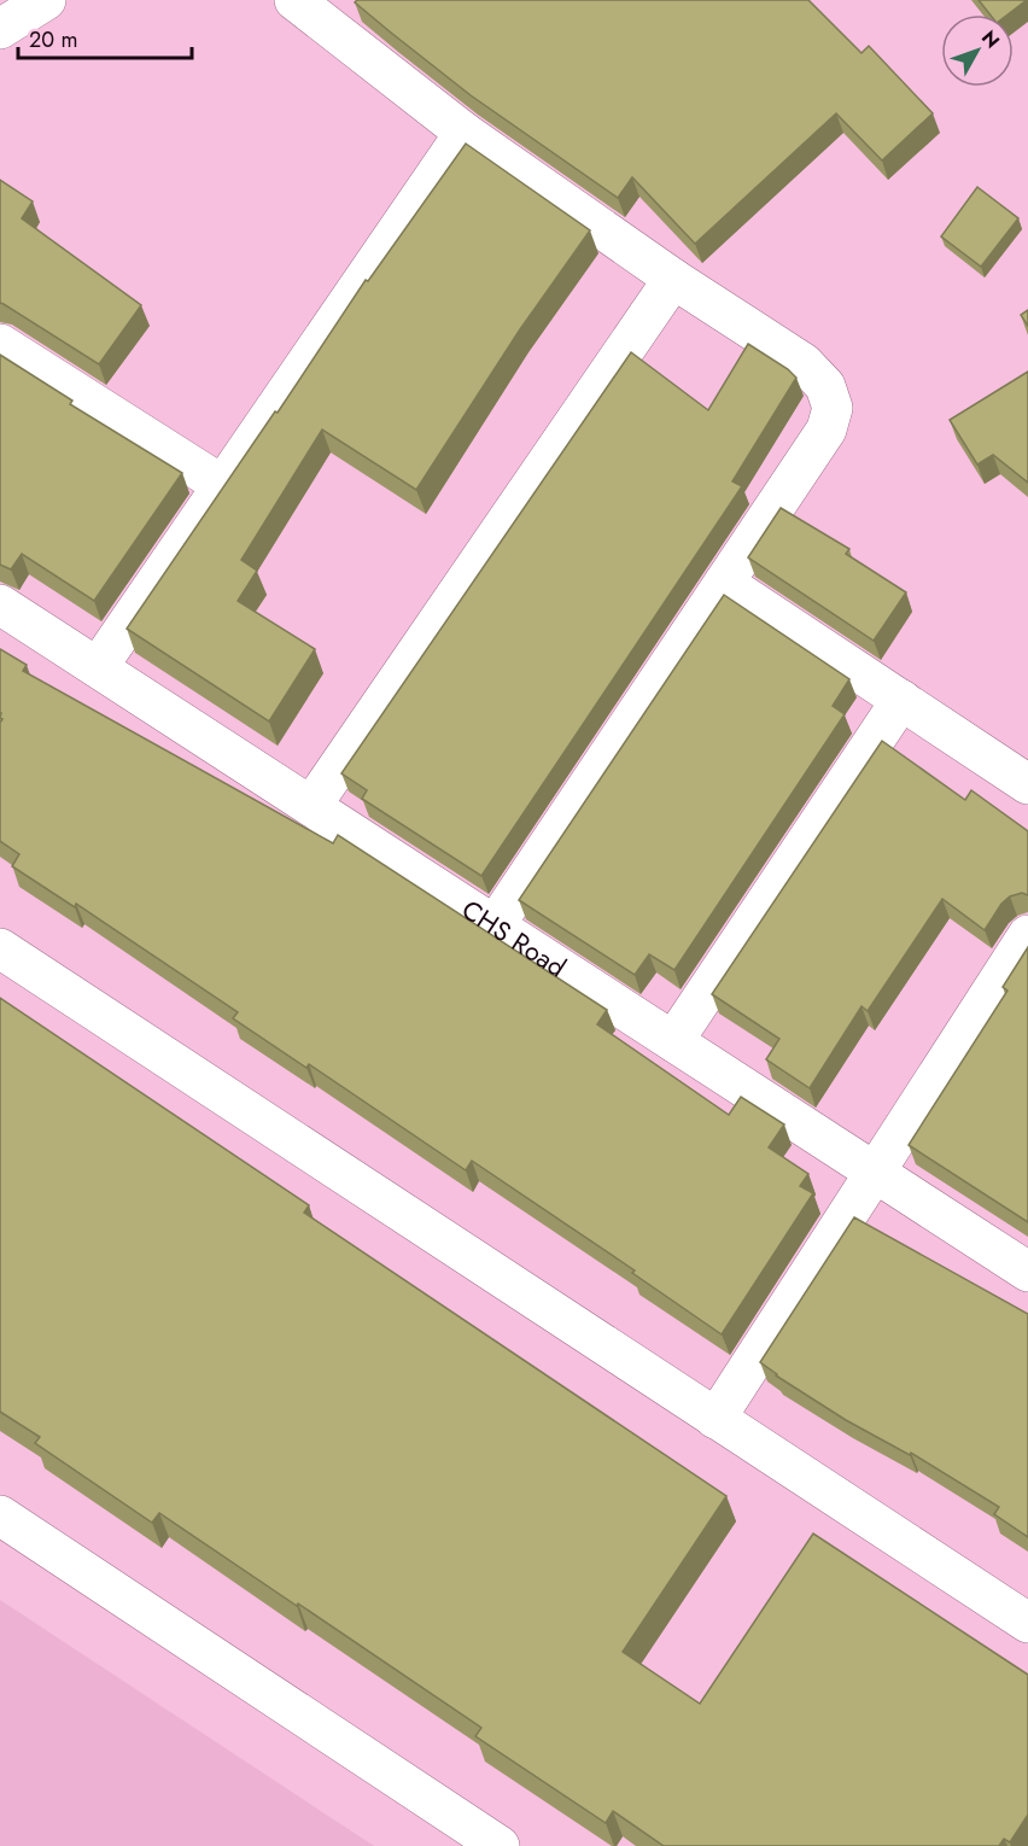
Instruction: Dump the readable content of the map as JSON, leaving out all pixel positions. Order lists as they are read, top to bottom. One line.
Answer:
{"streets":{"street":["CHS Road"]},"scale_bar":"20 m","north":"top right"}
